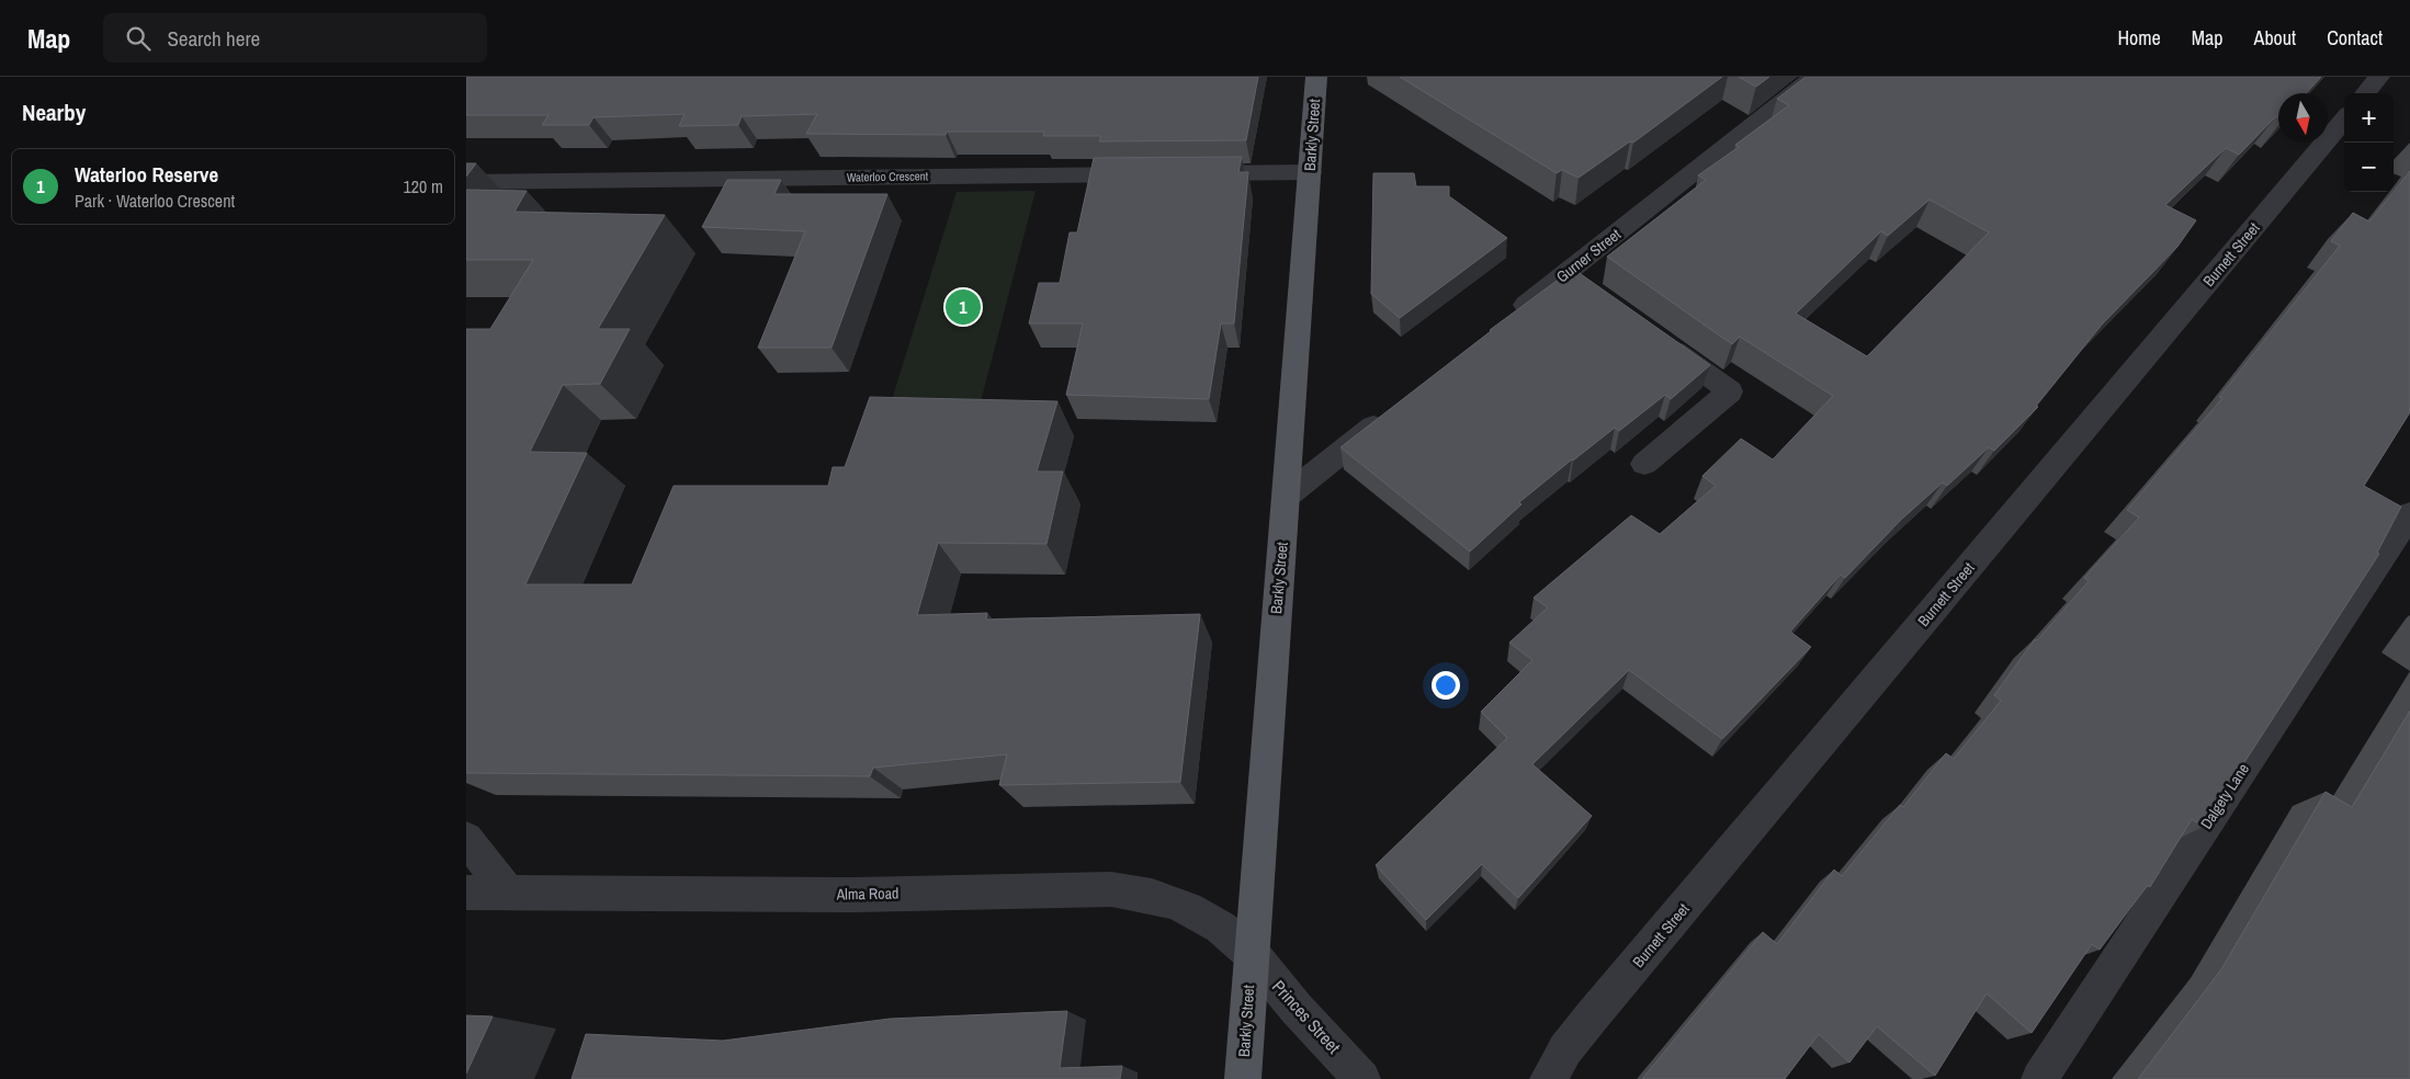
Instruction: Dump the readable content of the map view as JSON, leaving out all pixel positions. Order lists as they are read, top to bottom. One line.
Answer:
{"streets":{"main road":["Barkly Street"],"street":["Waterloo Crescent","Burnett Street","Gurner Street","Dalgety Lane","Alma Road","Princes Street"]},"crossings":[["Barkly Street","Alma Road"],["Barkly Street","Princes Street"],["Alma Road","Princes Street"]],"north":"bottom","page":{"header":"Map","search":"Search here","nav":["Home","Map","About","Contact"],"heading":"Nearby","map_buttons":["+","−"],"list":[{"mark":"1","name":"Waterloo Reserve","note":"Park · Waterloo Crescent","value":"120 m"}],"pins":"1"}}
